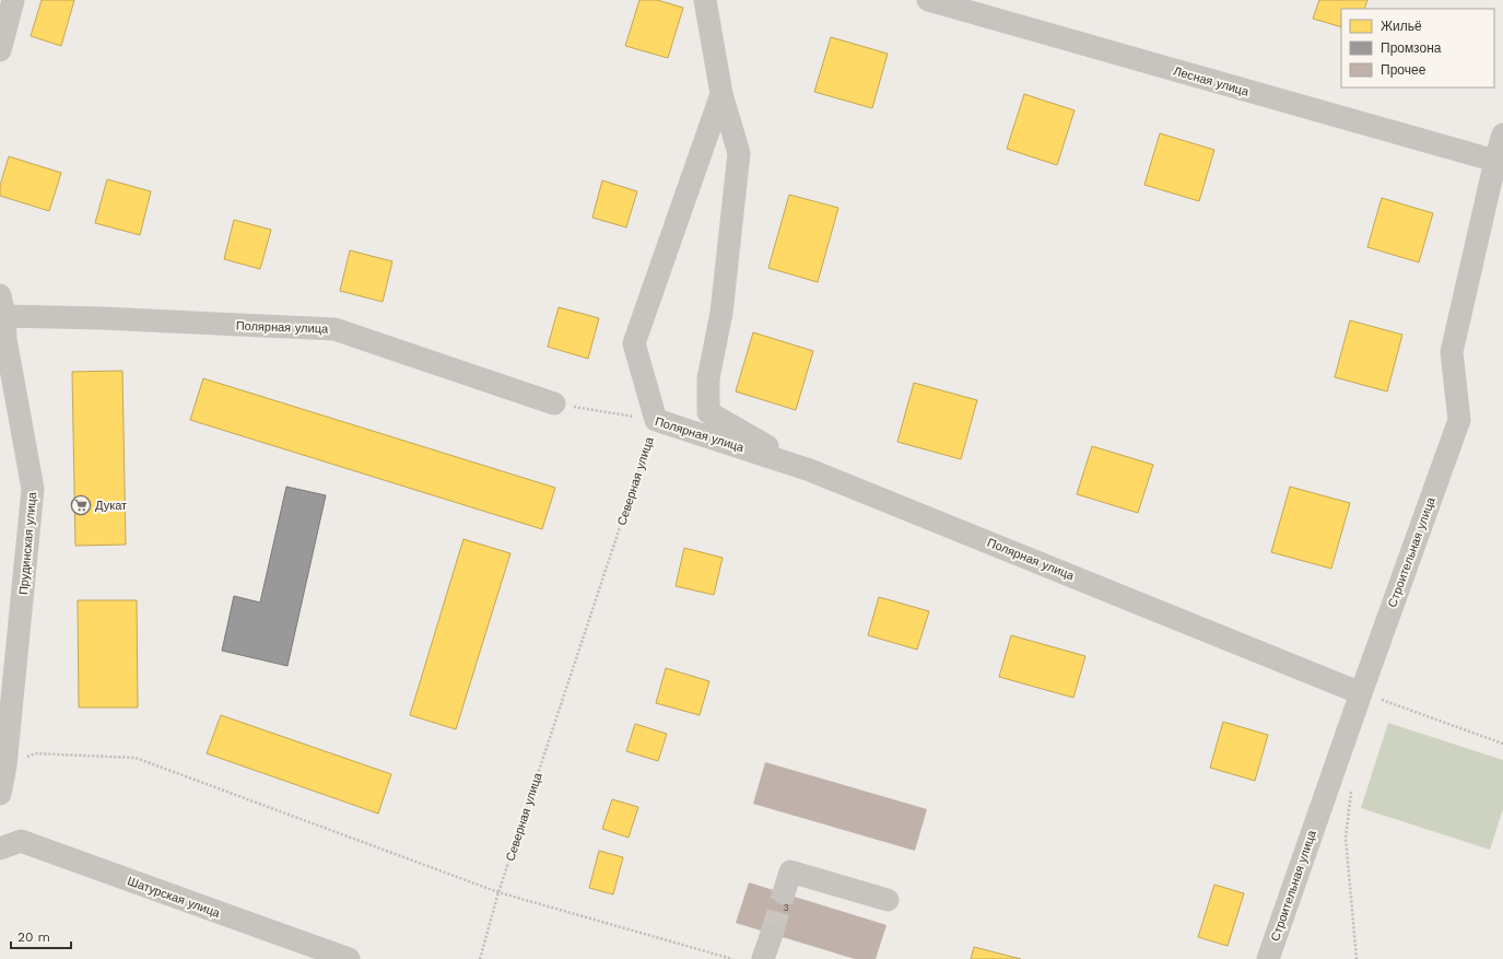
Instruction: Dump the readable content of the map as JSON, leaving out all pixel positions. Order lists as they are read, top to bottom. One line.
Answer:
{"streets":{"street":["Лесная улица","Полярная улица","Прудинская улица","Строительная улица","Шатурская улица"],"path":["Северная улица"]},"crossings":[["Лесная улица","Строительная улица"],["Полярная улица","Северная улица"],["Полярная улица","Прудинская улица"],["Полярная улица","Строительная улица"]],"places":{"supermarket":["Дукат"]},"house_numbers":["3"],"legend":["Жильё","Промзона","Прочее"],"scale_bar":"20 m"}
